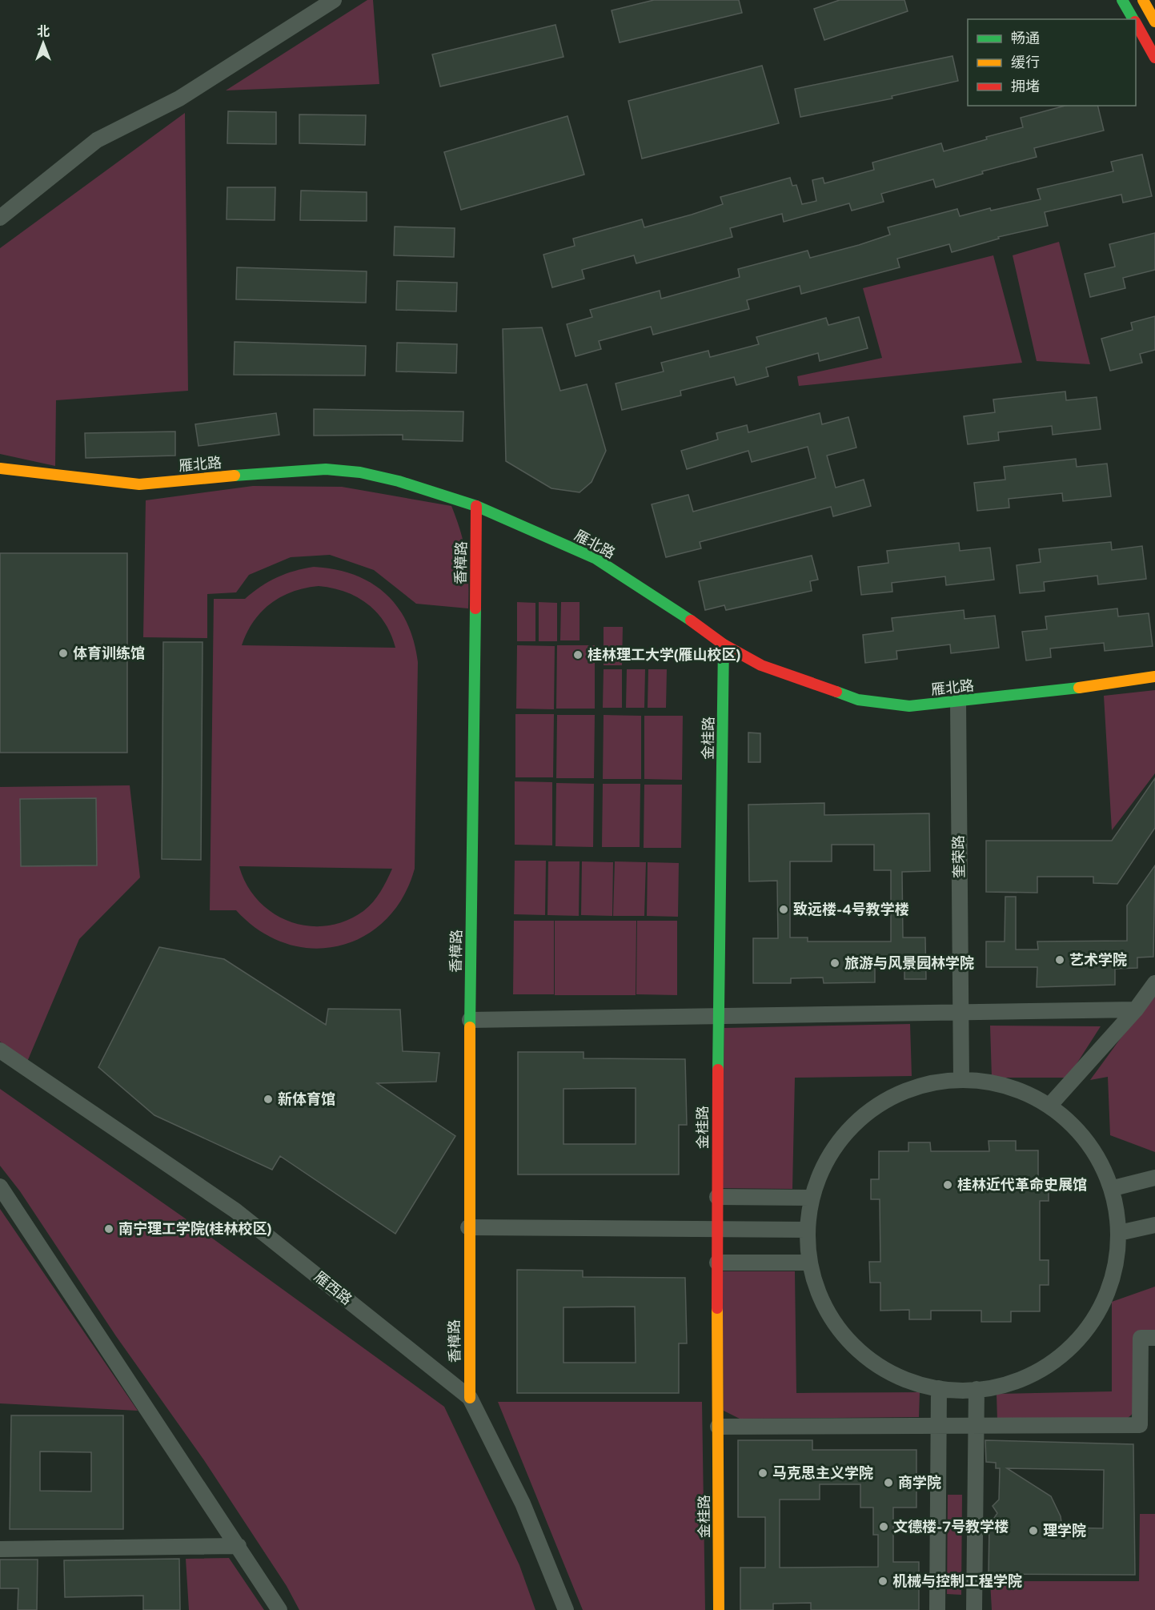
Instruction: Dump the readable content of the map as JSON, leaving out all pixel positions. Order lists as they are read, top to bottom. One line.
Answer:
{"streets":{"street":["雁北路","香樟路","金桂路","奎荣路","雁西路"]},"crossings":[["雁北路","香樟路"],["雁北路","金桂路"],["雁北路","奎荣路"],["香樟路","雁西路"]],"places":["体育训练馆","桂林理工大学(雁山校区)","致远楼-4号教学楼","艺术学院","旅游与风景园林学院","新体育馆","桂林近代革命史展馆","南宁理工学院(桂林校区)","马克思主义学院","商学院","文德楼-7号教学楼","理学院","机械与控制工程学院"],"legend":["畅通","缓行","拥堵"],"north":"top"}
